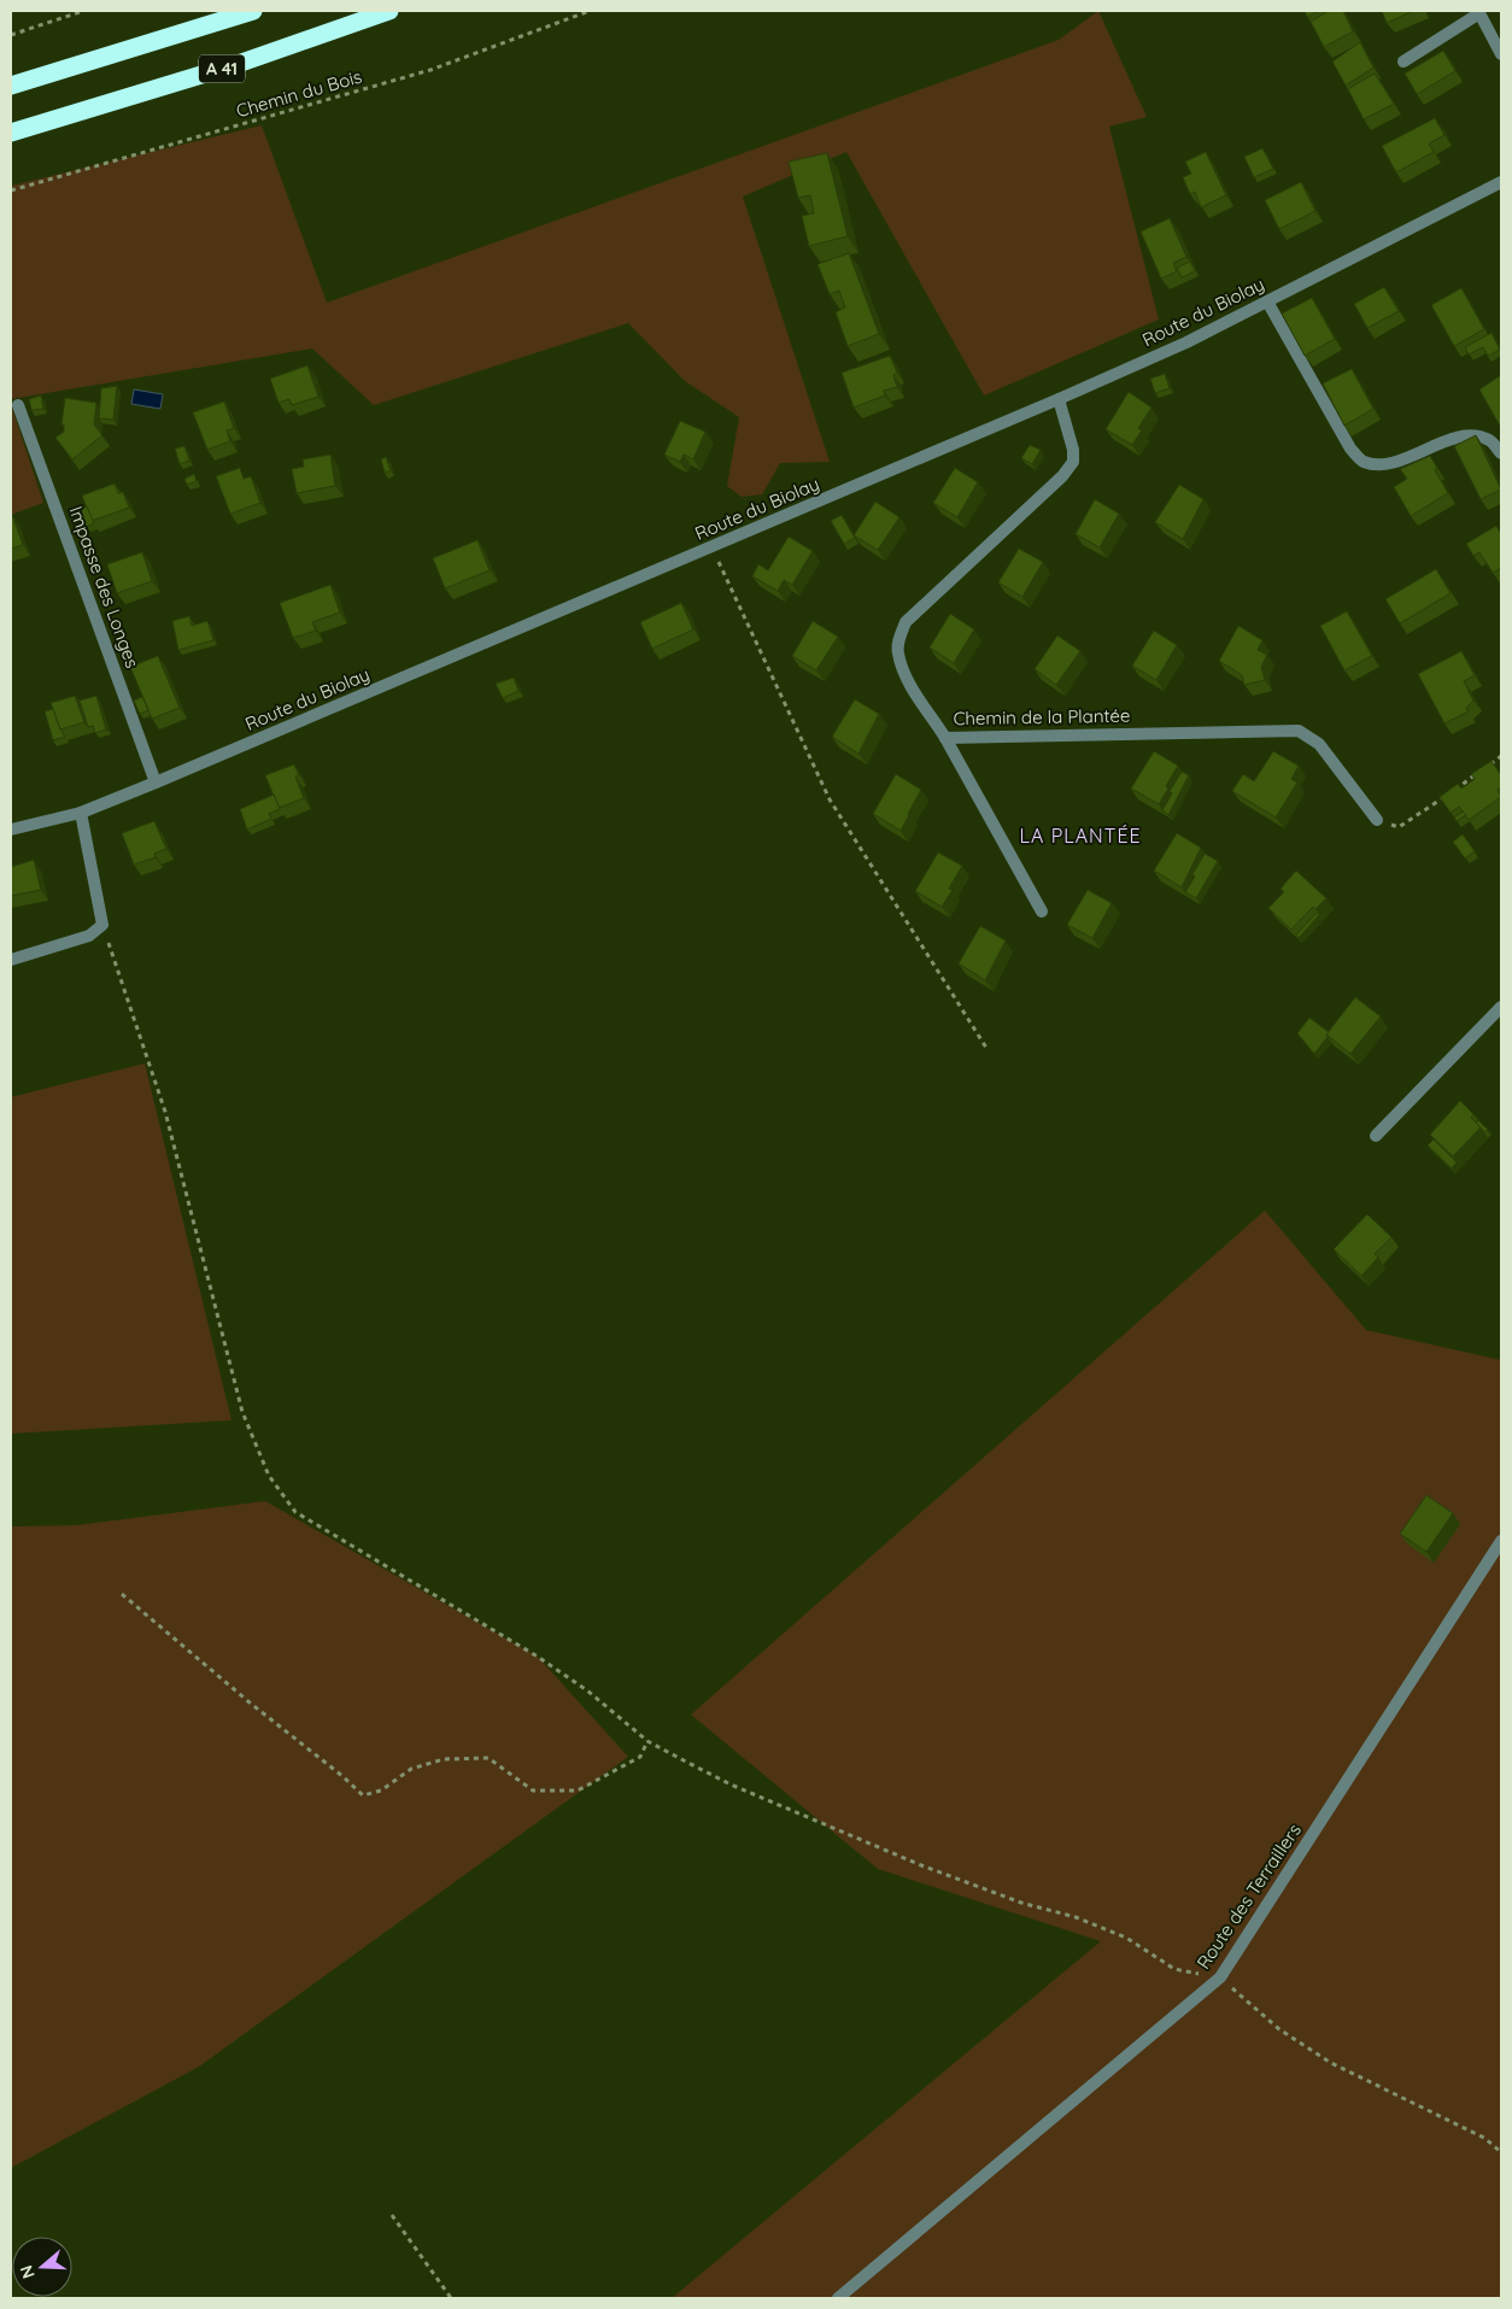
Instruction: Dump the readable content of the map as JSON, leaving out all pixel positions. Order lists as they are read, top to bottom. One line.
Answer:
{"streets":{"highway":["A 41"],"street":["Route du Biolay","Impasse des Longes","Chemin de la Plantée","Route des Terraillers"],"path":["Chemin du Bois"]},"crossings":[["Route du Biolay","Impasse des Longes"],["Route du Biolay","Chemin de la Plantée"]],"districts":["LA PLANTÉE"],"north":"left"}
